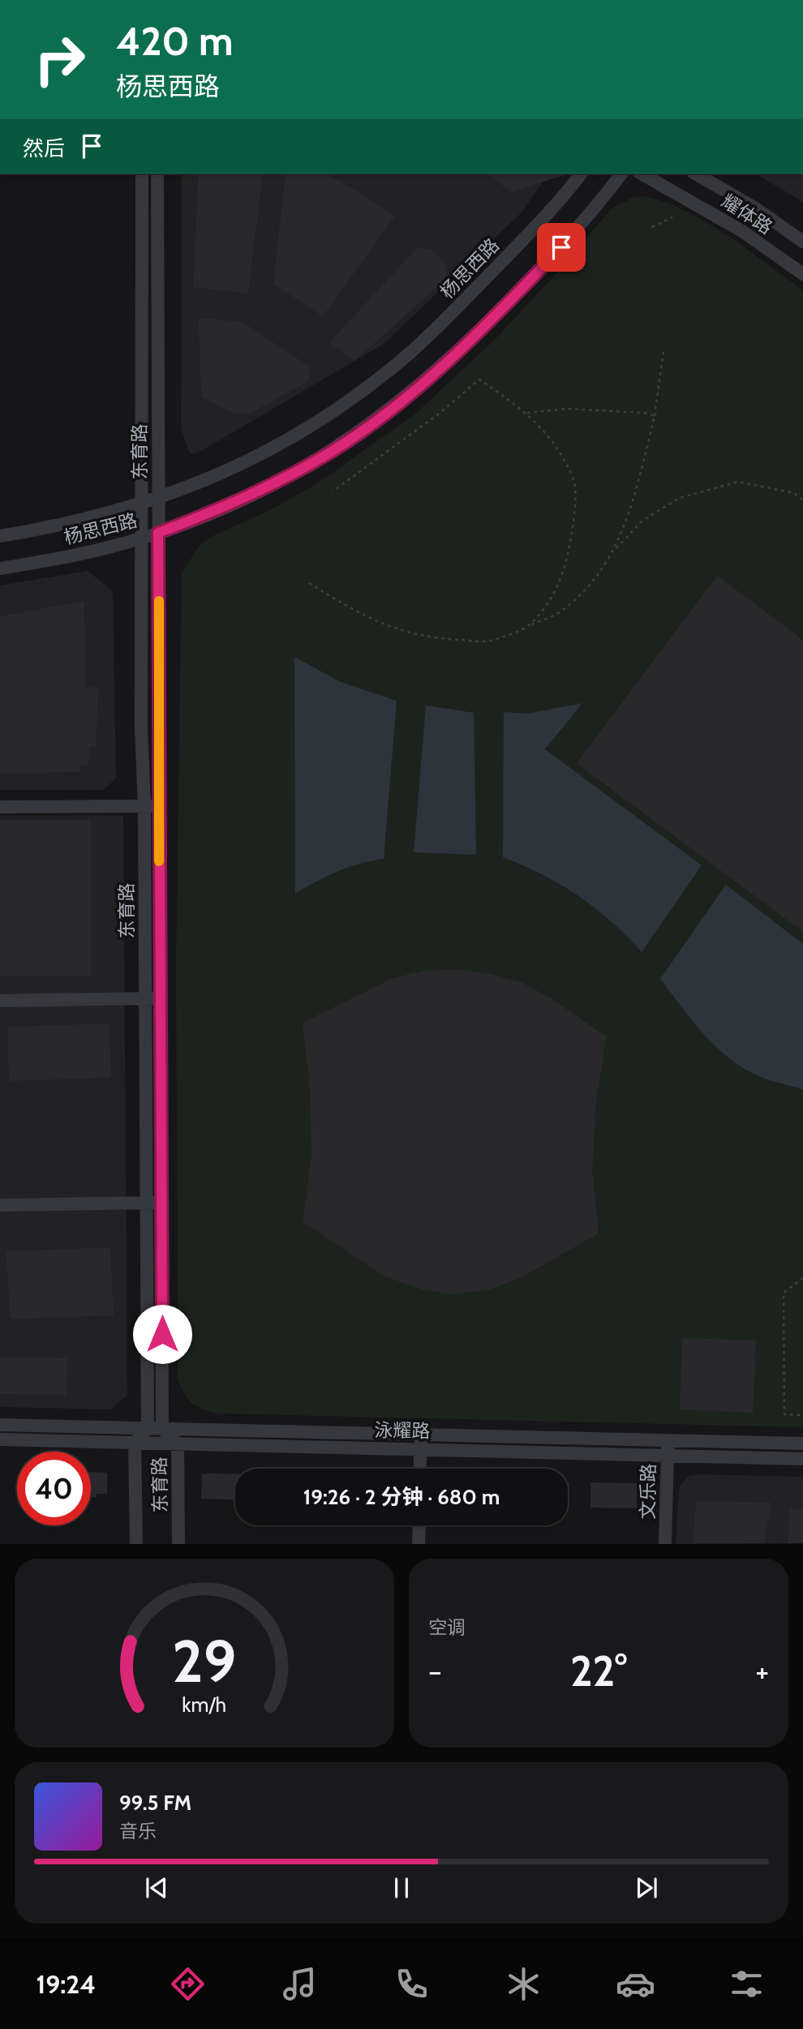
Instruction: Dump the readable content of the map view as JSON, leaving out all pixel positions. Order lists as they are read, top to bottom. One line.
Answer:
{"streets":{"street":["耀体路","杨思西路","东育路","泳耀路","文乐路"]},"crossings":[["杨思西路","东育路"],["东育路","泳耀路"],["泳耀路","文乐路"]],"page":{"turn":["420 m","杨思西路"],"then":"然后","limit":"40","trip":"19:26 · 2 分钟 · 680 m","tile":"空调","heat":["−","22°","+"],"song":["99.5 FM","音乐"],"tabs":"19:24","gauge":["29","km/h"]}}
